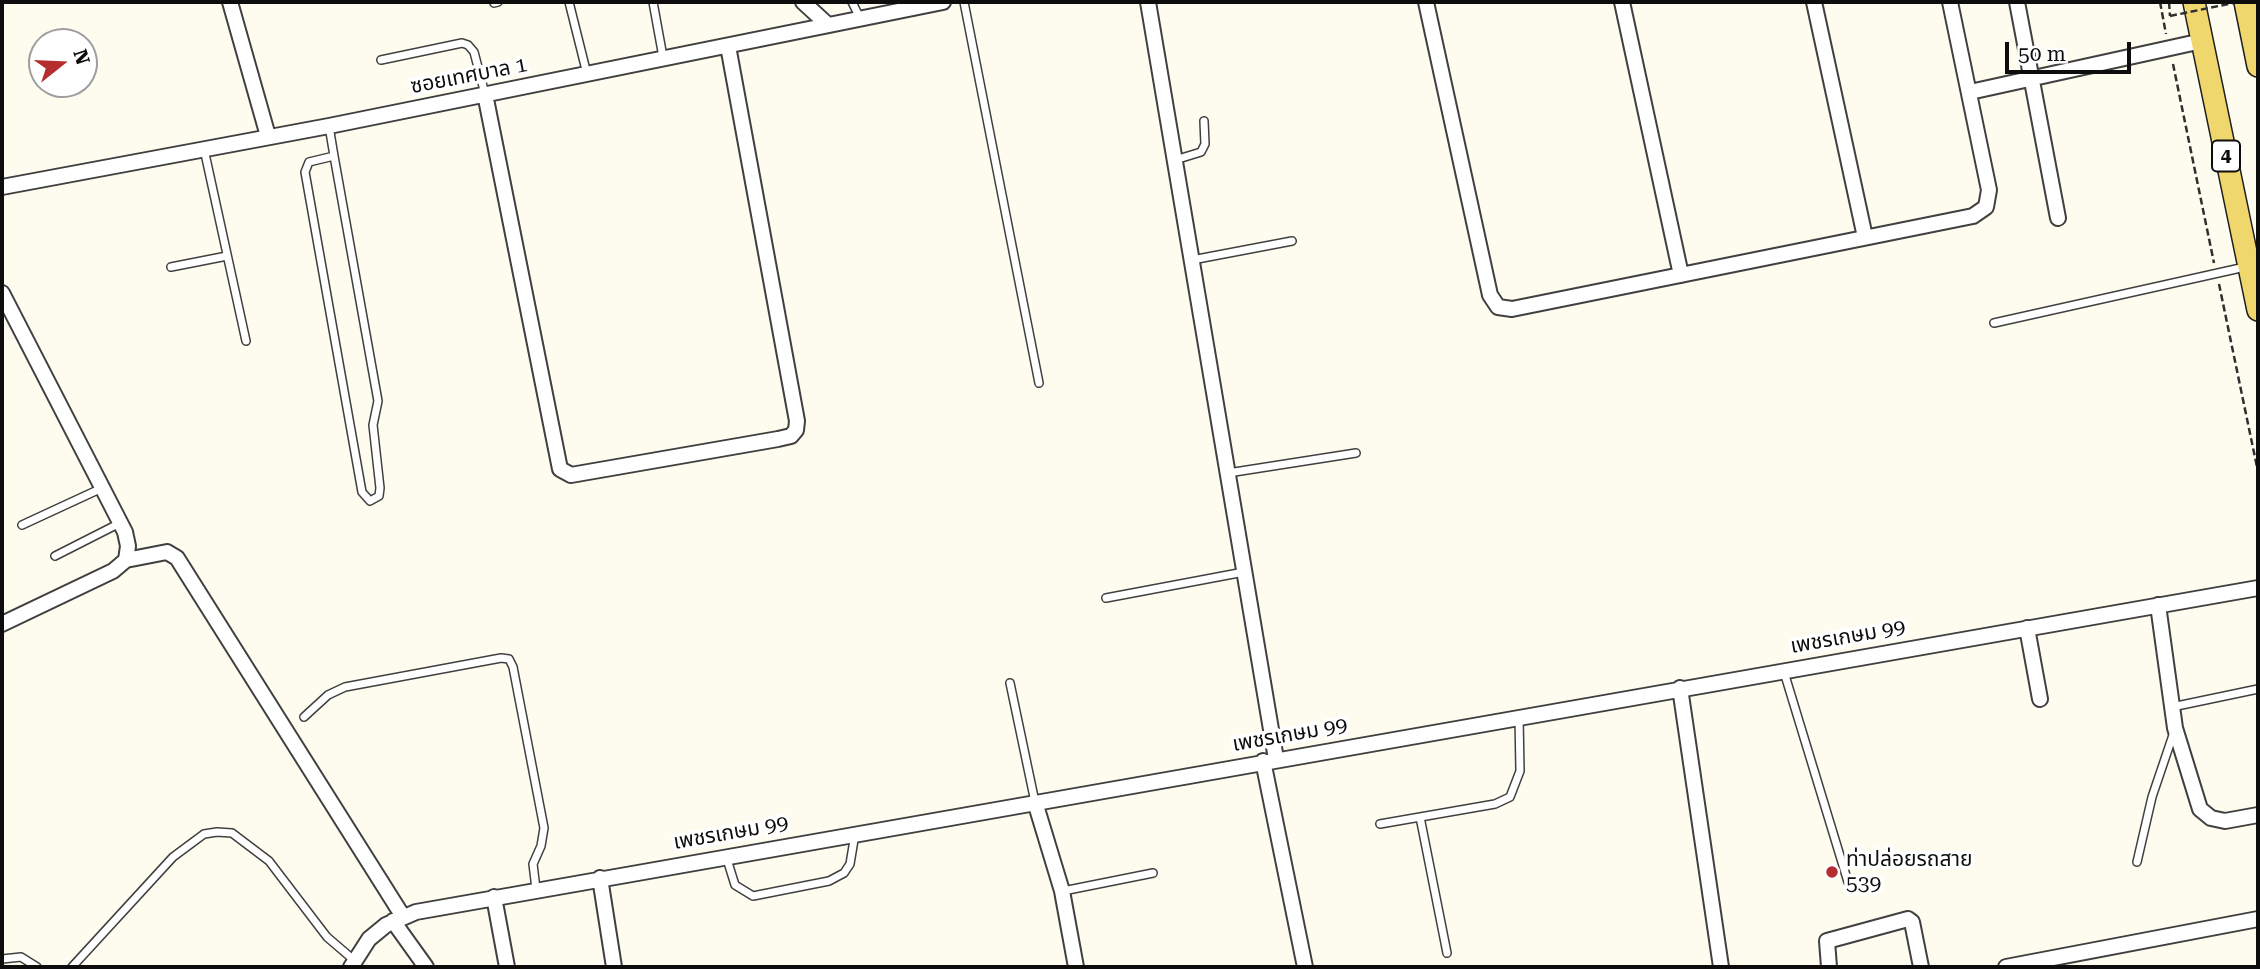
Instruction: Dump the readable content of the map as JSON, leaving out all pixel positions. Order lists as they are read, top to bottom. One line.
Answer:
{"streets":{"main road":["4"],"street":["ซอยเทศบาล 1","เพชรเกษม 99"]},"places":["ท่าปล่อยรถสาย 539"],"scale_bar":"50 m","north":"right"}
